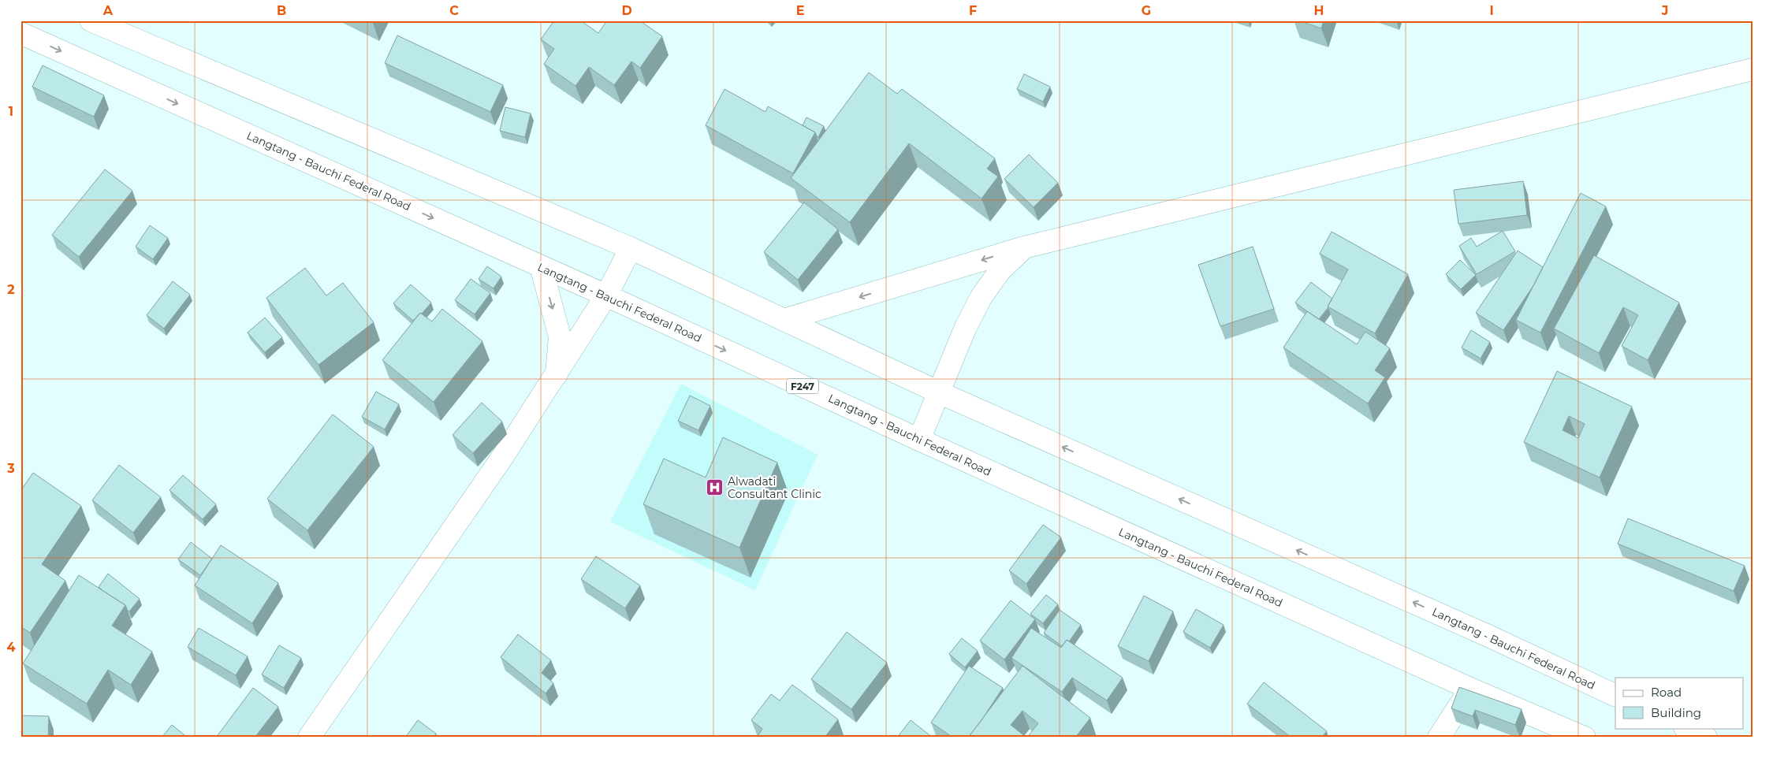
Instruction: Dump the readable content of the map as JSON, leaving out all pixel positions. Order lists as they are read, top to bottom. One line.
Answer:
{"streets":{"main road":["Langtang - Bauchi Federal Road","F247"]},"places":{"hospital":["Alwadati Consultant Clinic"]},"legend":["Road","Building"],"grid":{"columns":["A","B","C","D","E","F","G","H","I","J"],"rows":["1","2","3","4"]}}
